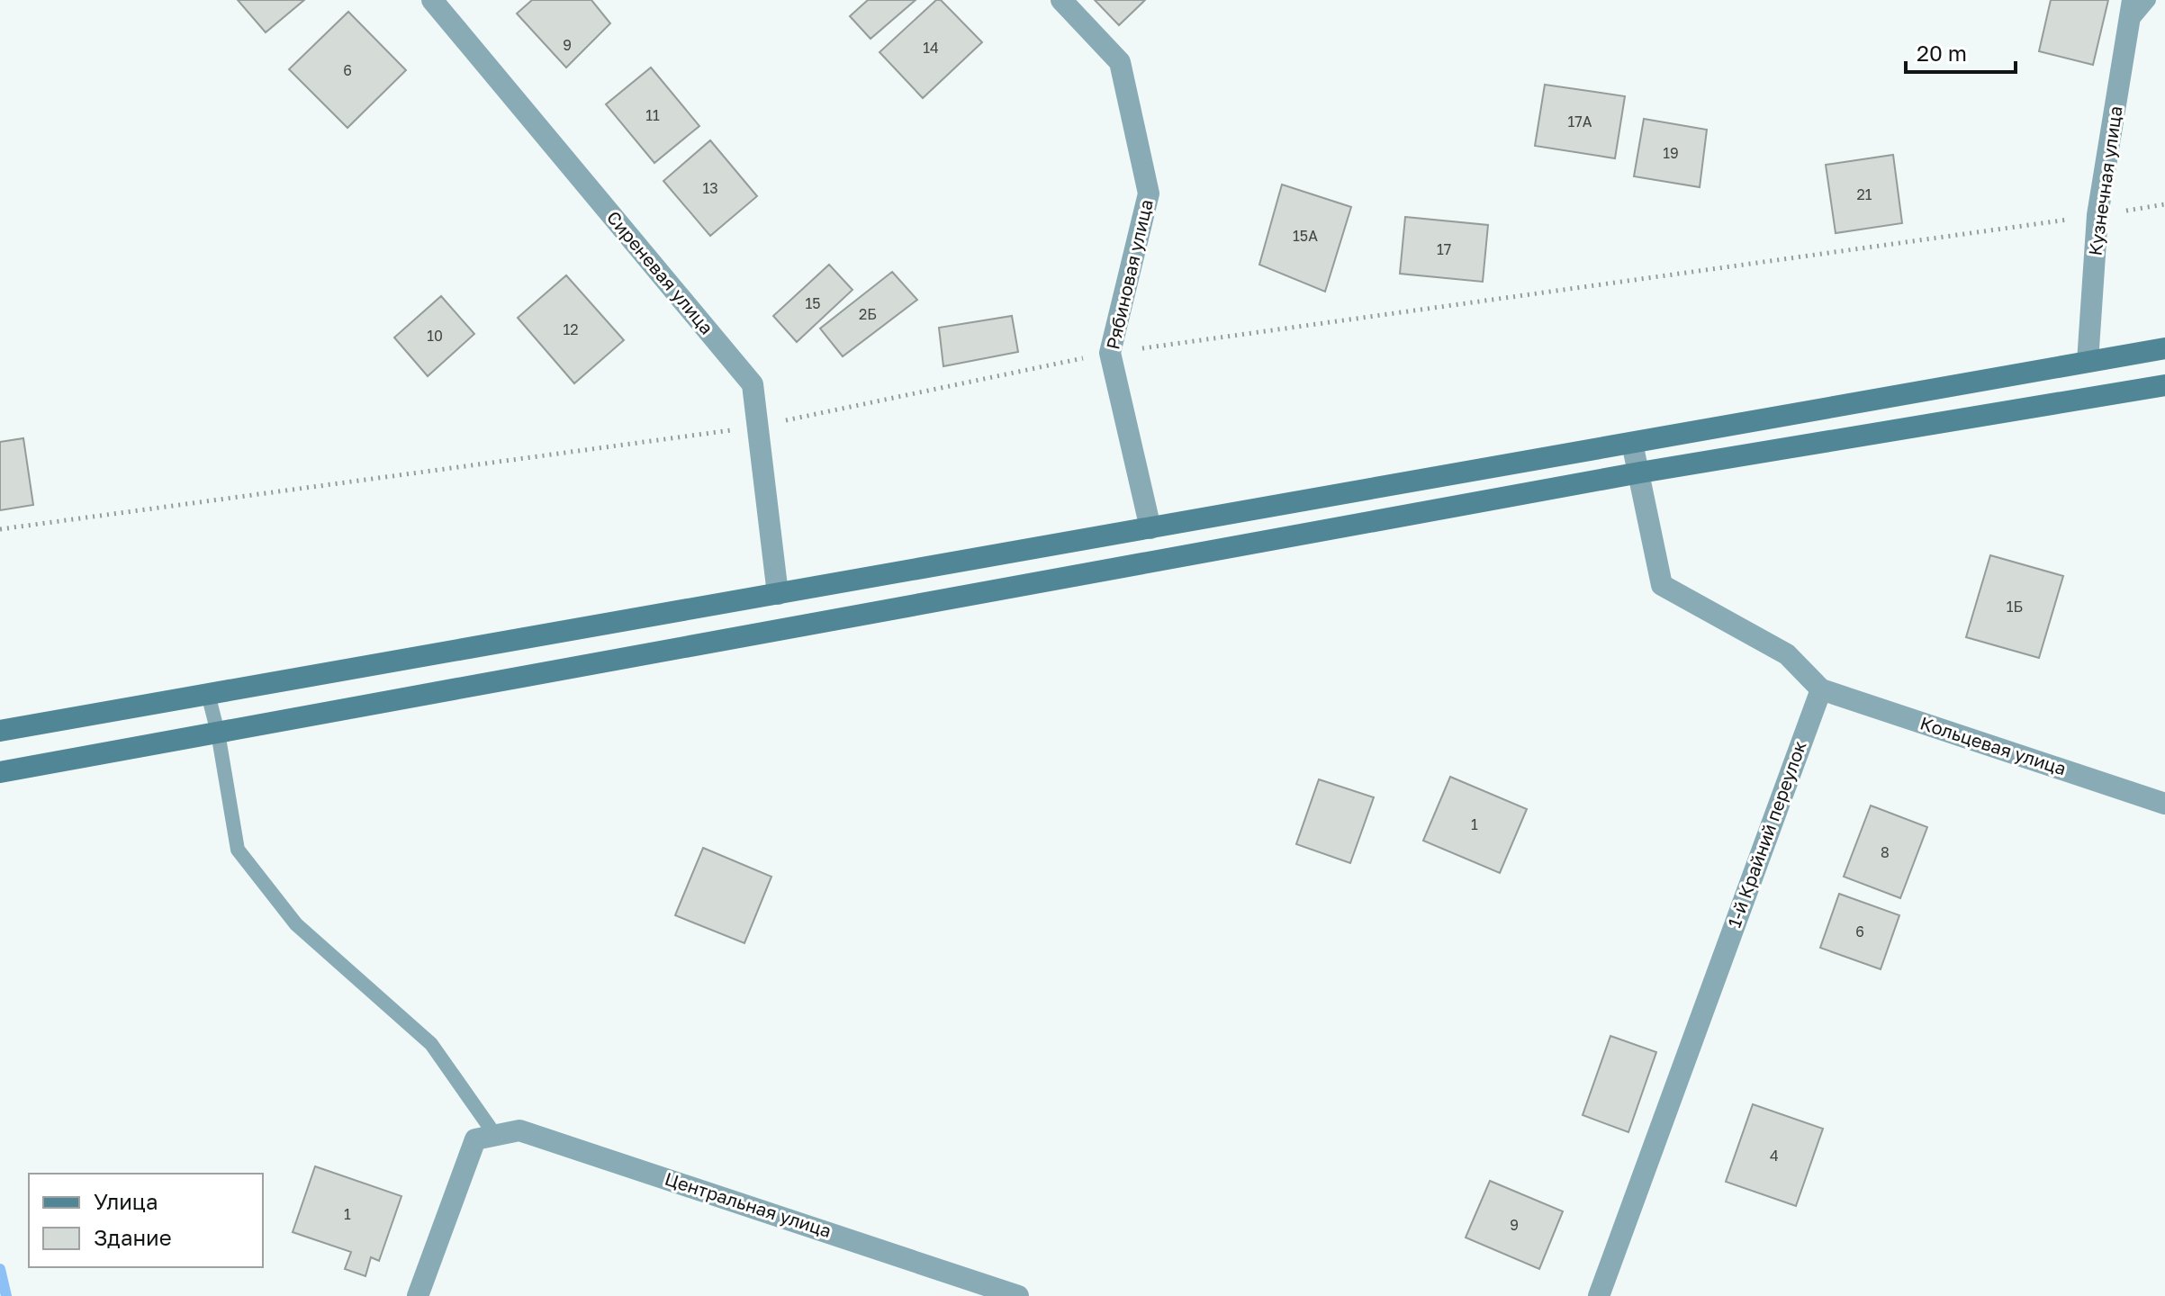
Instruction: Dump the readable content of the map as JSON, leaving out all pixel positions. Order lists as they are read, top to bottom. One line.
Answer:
{"streets":{"street":["Кузнечная улица","Сиреневая улица","Рябиновая улица","Кольцевая улица","1-й Крайний переулок","Центральная улица"]},"crossings":[["Кольцевая улица","1-й Крайний переулок"]],"house_numbers":["9","14","6","11","17А","19","13","21","15А","17","15","2Б","12","10","1Б","1","8","6","4","1","9"],"legend":["Улица","Здание"],"scale_bar":"20 m"}
